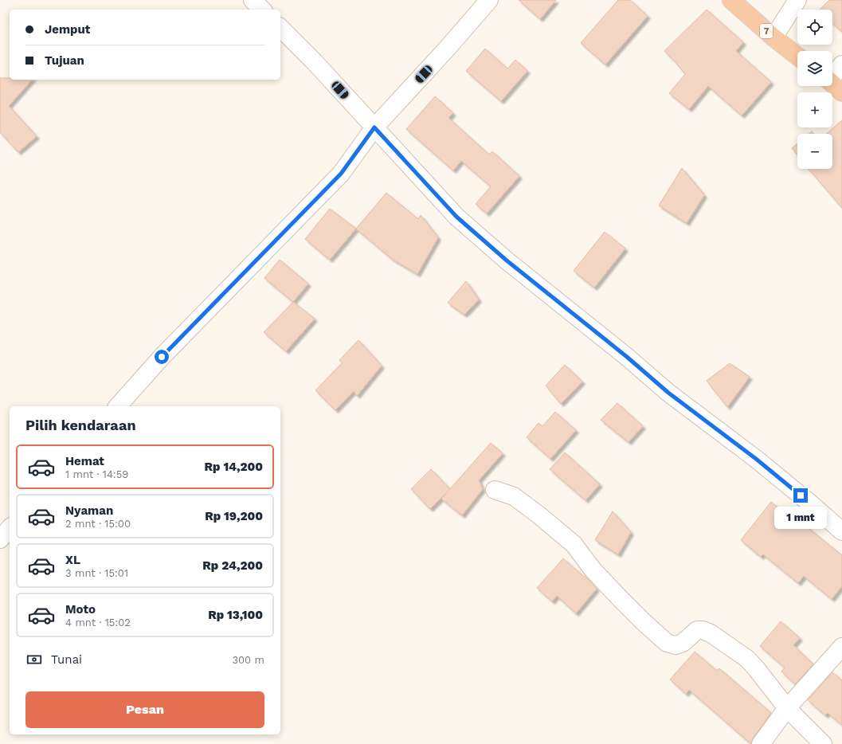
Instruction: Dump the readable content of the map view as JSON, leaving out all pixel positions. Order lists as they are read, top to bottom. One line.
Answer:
{"streets":{"highway":["7"]},"page":{"map_buttons":["+","−"],"banner":["Jemput","Tujuan"],"heading":"Pilih kendaraan","list":[{"name":"Hemat","note":"1 mnt · 14:59","value":"Rp 14,200"},{"name":"Nyaman","note":"2 mnt · 15:00","value":"Rp 19,200"},{"name":"XL","note":"3 mnt · 15:01","value":"Rp 24,200"},{"name":"Moto","note":"4 mnt · 15:02","value":"Rp 13,100"}],"bubble":"1 mnt","pay":["Tunai","300 m"],"buttons":"Pesan"}}
